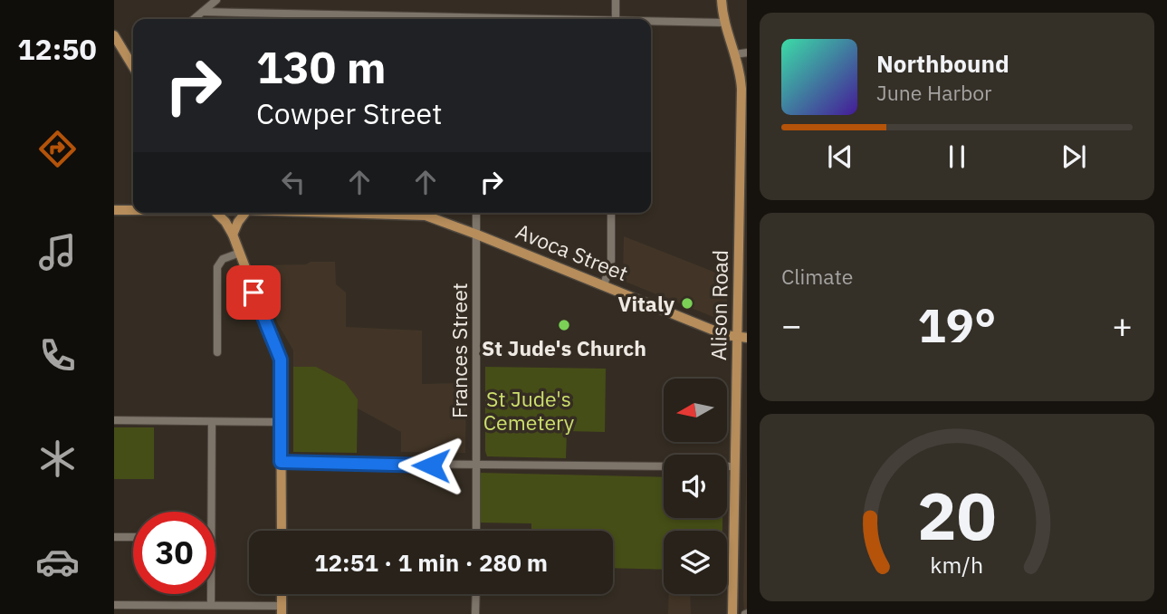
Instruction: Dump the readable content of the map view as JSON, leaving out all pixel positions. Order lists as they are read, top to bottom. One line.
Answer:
{"streets":{"main road":["Avoca Street","Alison Road"],"street":["Frances Street"]},"crossings":[["Avoca Street","Alison Road"],["Avoca Street","Frances Street"]],"parks":["St Jude's Cemetery"],"places":["Vitaly","St Jude's Church"],"north":"left","page":{"tabs":"12:50","turn":["130 m","Cowper Street"],"song":["Northbound","June Harbor"],"tile":"Climate","heat":["−","19°","+"],"limit":"30","trip":"12:51 · 1 min · 280 m","gauge":["20","km/h"]}}
